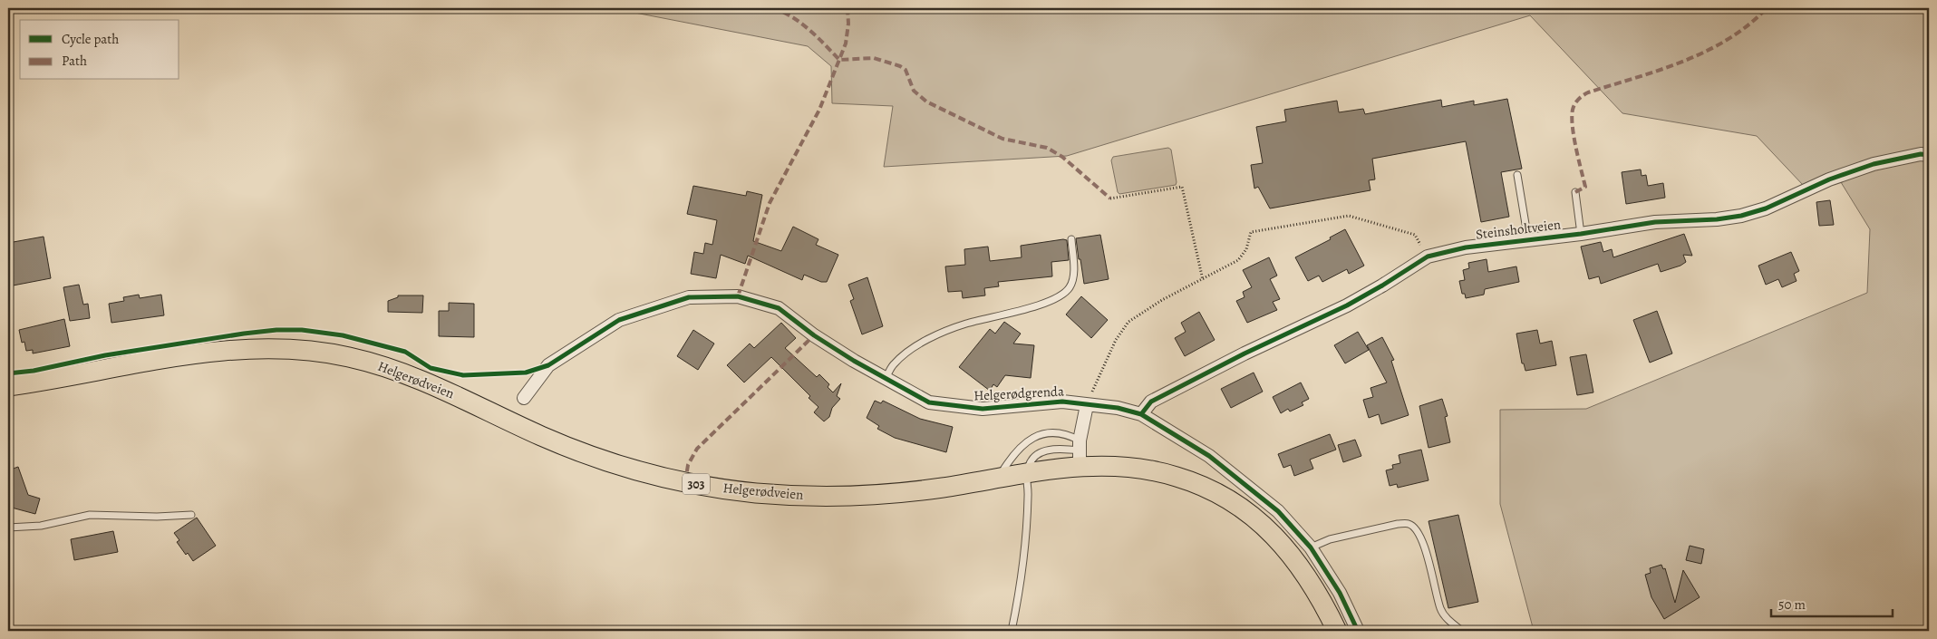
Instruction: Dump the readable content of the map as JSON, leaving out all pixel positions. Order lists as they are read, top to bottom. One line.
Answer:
{"streets":{"main road":["Helgerødveien","303"],"street":["Steinsholtveien","Helgerødgrenda"]},"crossings":[["Steinsholtveien","Helgerødgrenda"]],"legend":["Cycle path","Path"],"scale_bar":"50 m"}
